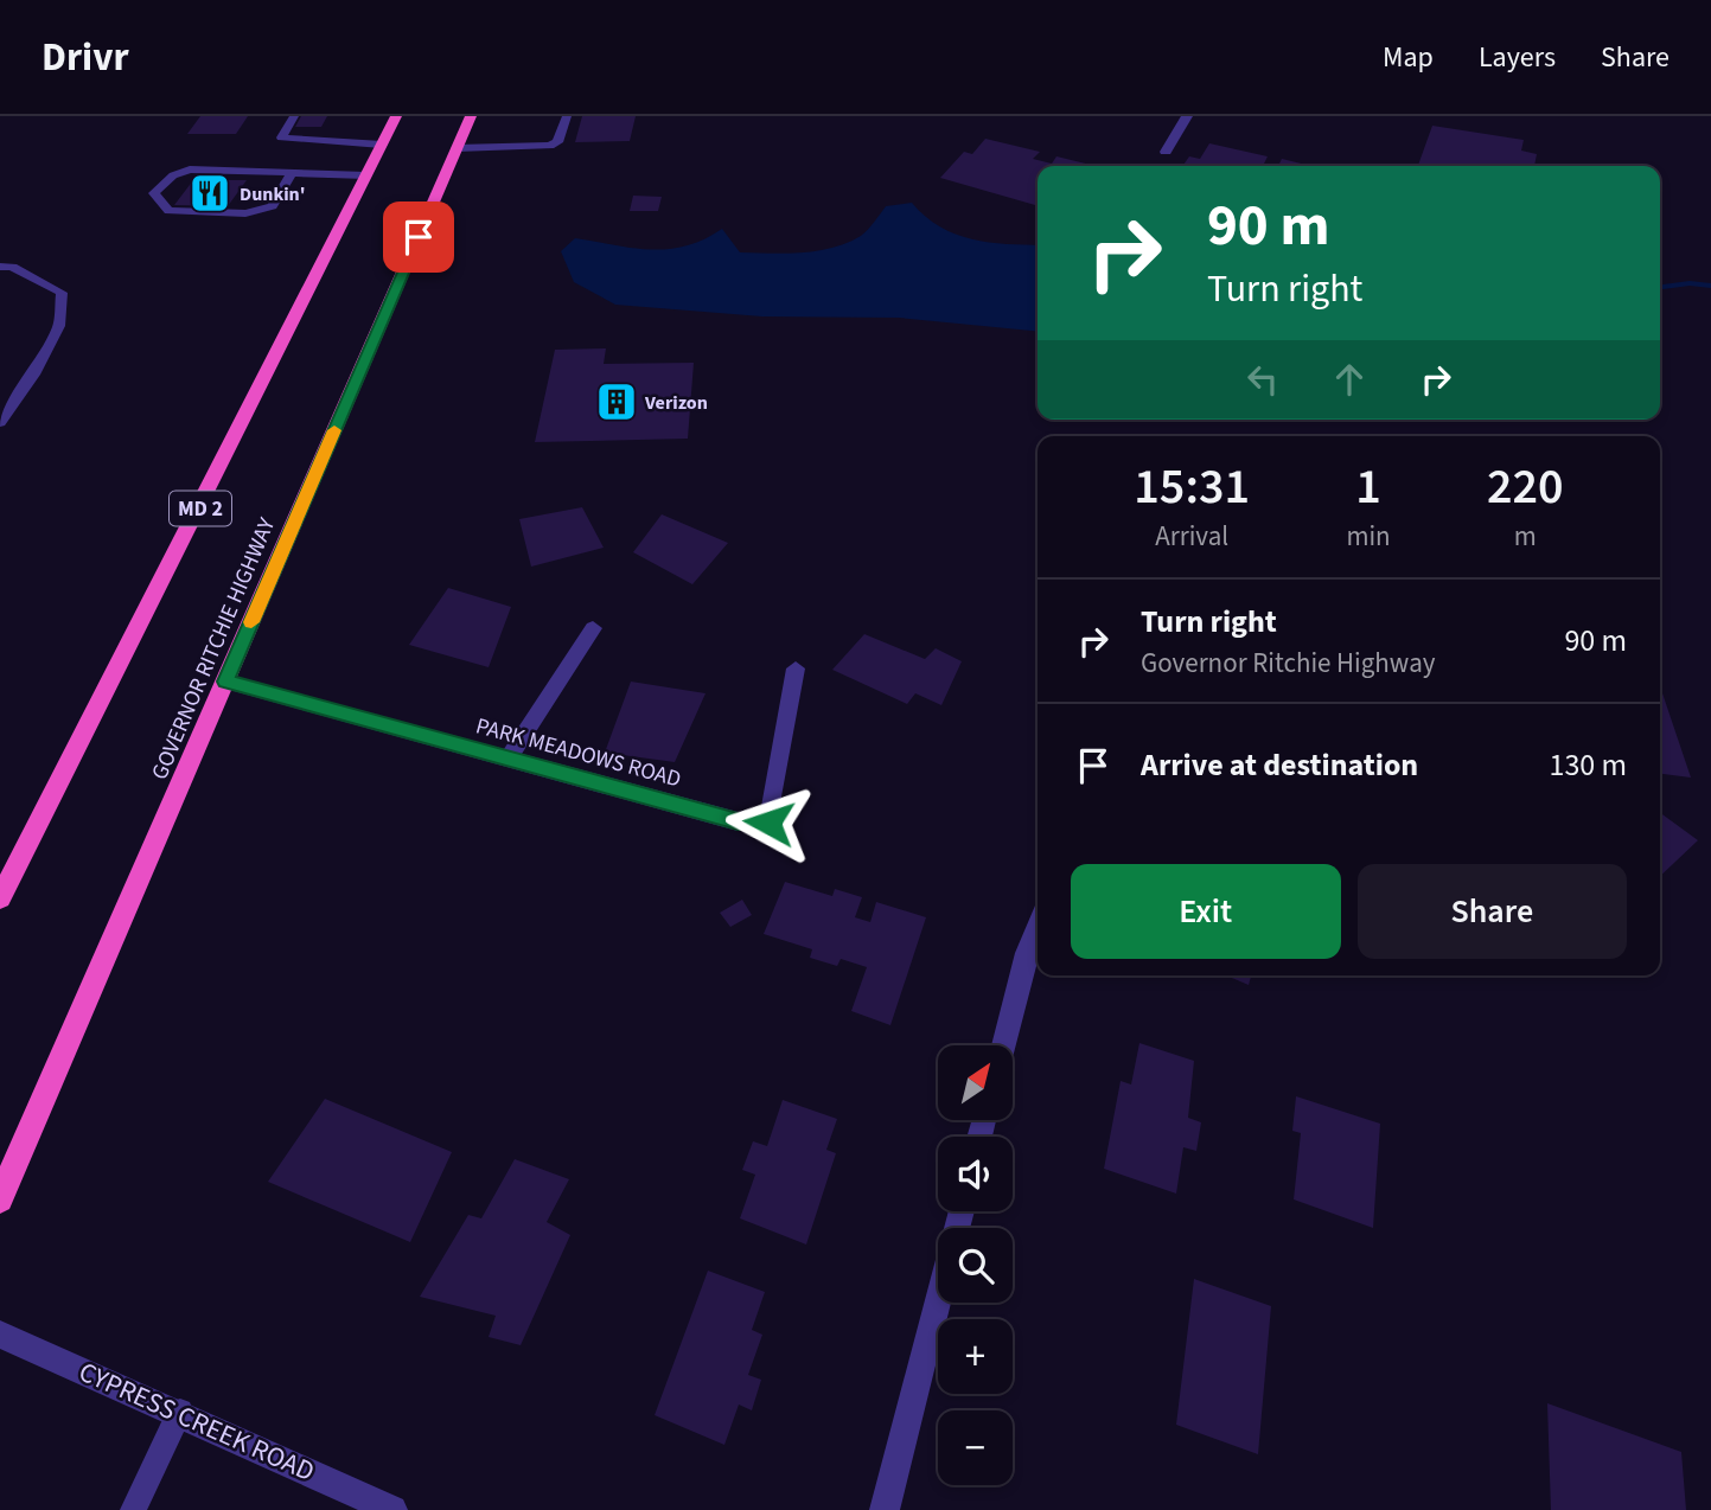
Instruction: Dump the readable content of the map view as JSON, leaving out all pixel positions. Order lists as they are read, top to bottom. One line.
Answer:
{"streets":{"highway":["MD 2","GOVERNOR RITCHIE HIGHWAY"],"street":["PARK MEADOWS ROAD","CYPRESS CREEK ROAD"]},"crossings":[["GOVERNOR RITCHIE HIGHWAY","PARK MEADOWS ROAD"]],"places":{"restaurant":["Dunkin'"],"building":["Verizon"]},"north":"top right","page":{"header":"Drivr","nav":["Map","Layers","Share"],"turn":["90 m","Turn right"],"eta":["15:31","Arrival","1","min","220","m"],"list":[{"name":"Turn right","note":"Governor Ritchie Highway","value":"90 m"},{"name":"Arrive at destination","value":"130 m"}],"buttons":["Exit","Share"],"map_buttons":["+","−"]}}
